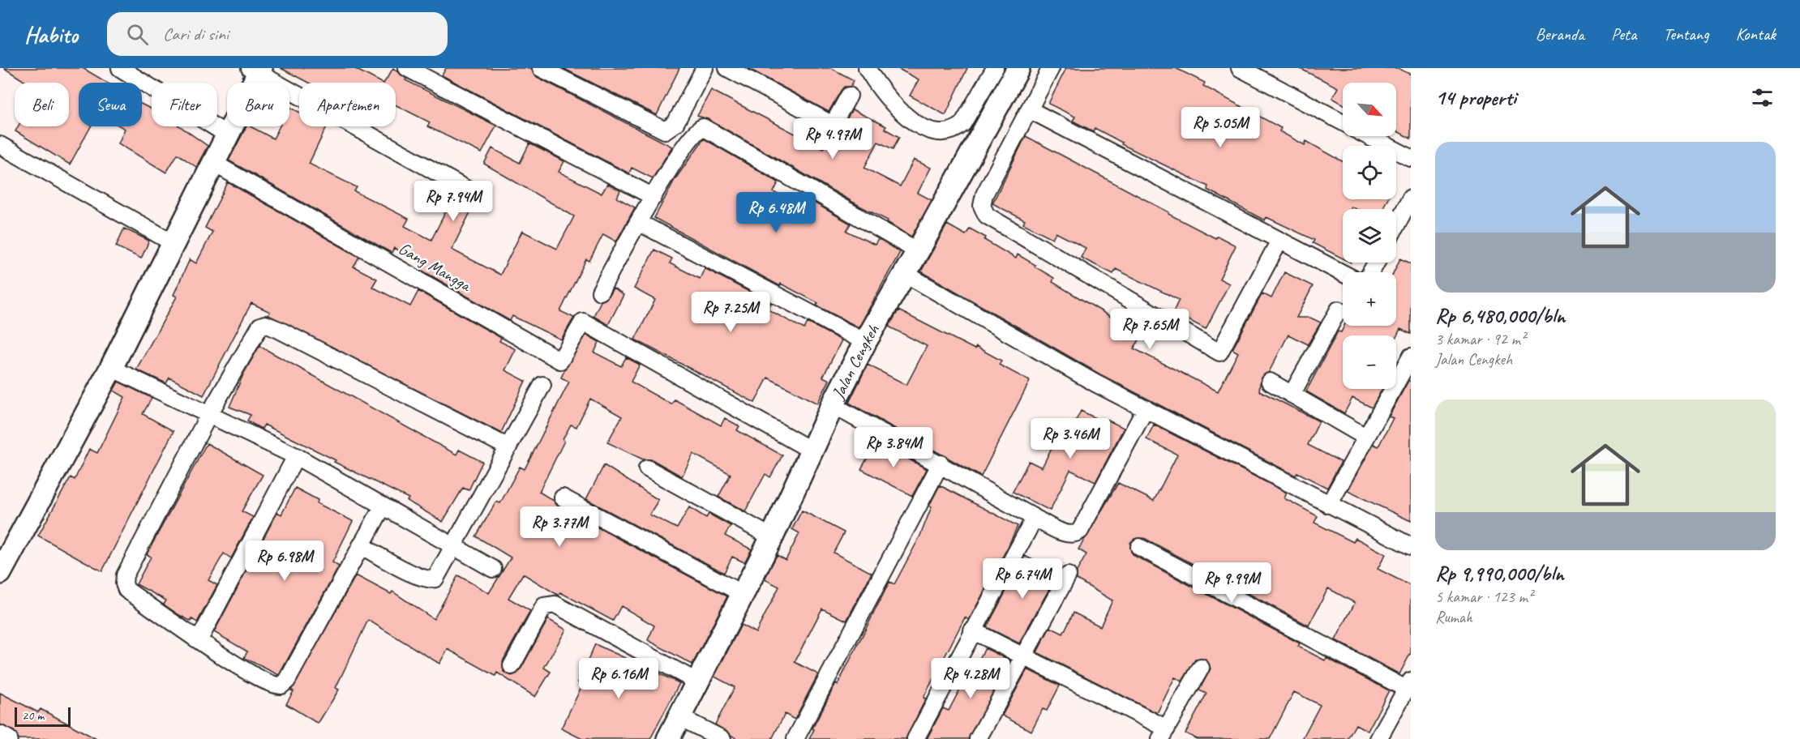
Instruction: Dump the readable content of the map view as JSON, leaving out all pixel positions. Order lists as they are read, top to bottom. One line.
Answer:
{"streets":{"street":["Gang Mangga","Jalan Cengkeh"]},"crossings":[["Gang Mangga","Jalan Cengkeh"]],"scale_bar":"20 m","north":"bottom right","page":{"header":"Habito","search":"Cari di sini","nav":["Beranda","Peta","Tentang","Kontak"],"heading":"14 properti","map_buttons":["+","−"],"chip":["Beli","Sewa","Filter","Baru","Apartemen"],"price":["Rp 5.05M","Rp 4.97M","Rp 7.94M","Rp 6.48M","Rp 7.25M","Rp 7.65M","Rp 3.46M","Rp 3.84M","Rp 3.77M","Rp 6.98M","Rp 6.74M","Rp 9.99M","Rp 6.16M","Rp 4.28M"],"list":[{"name":"Rp 6,480,000/bln","note":"3 kamar · 92 m² · Jalan Cengkeh"},{"name":"Rp 9,990,000/bln","note":"5 kamar · 123 m² · Rumah"}],"scale":"20 m"}}
